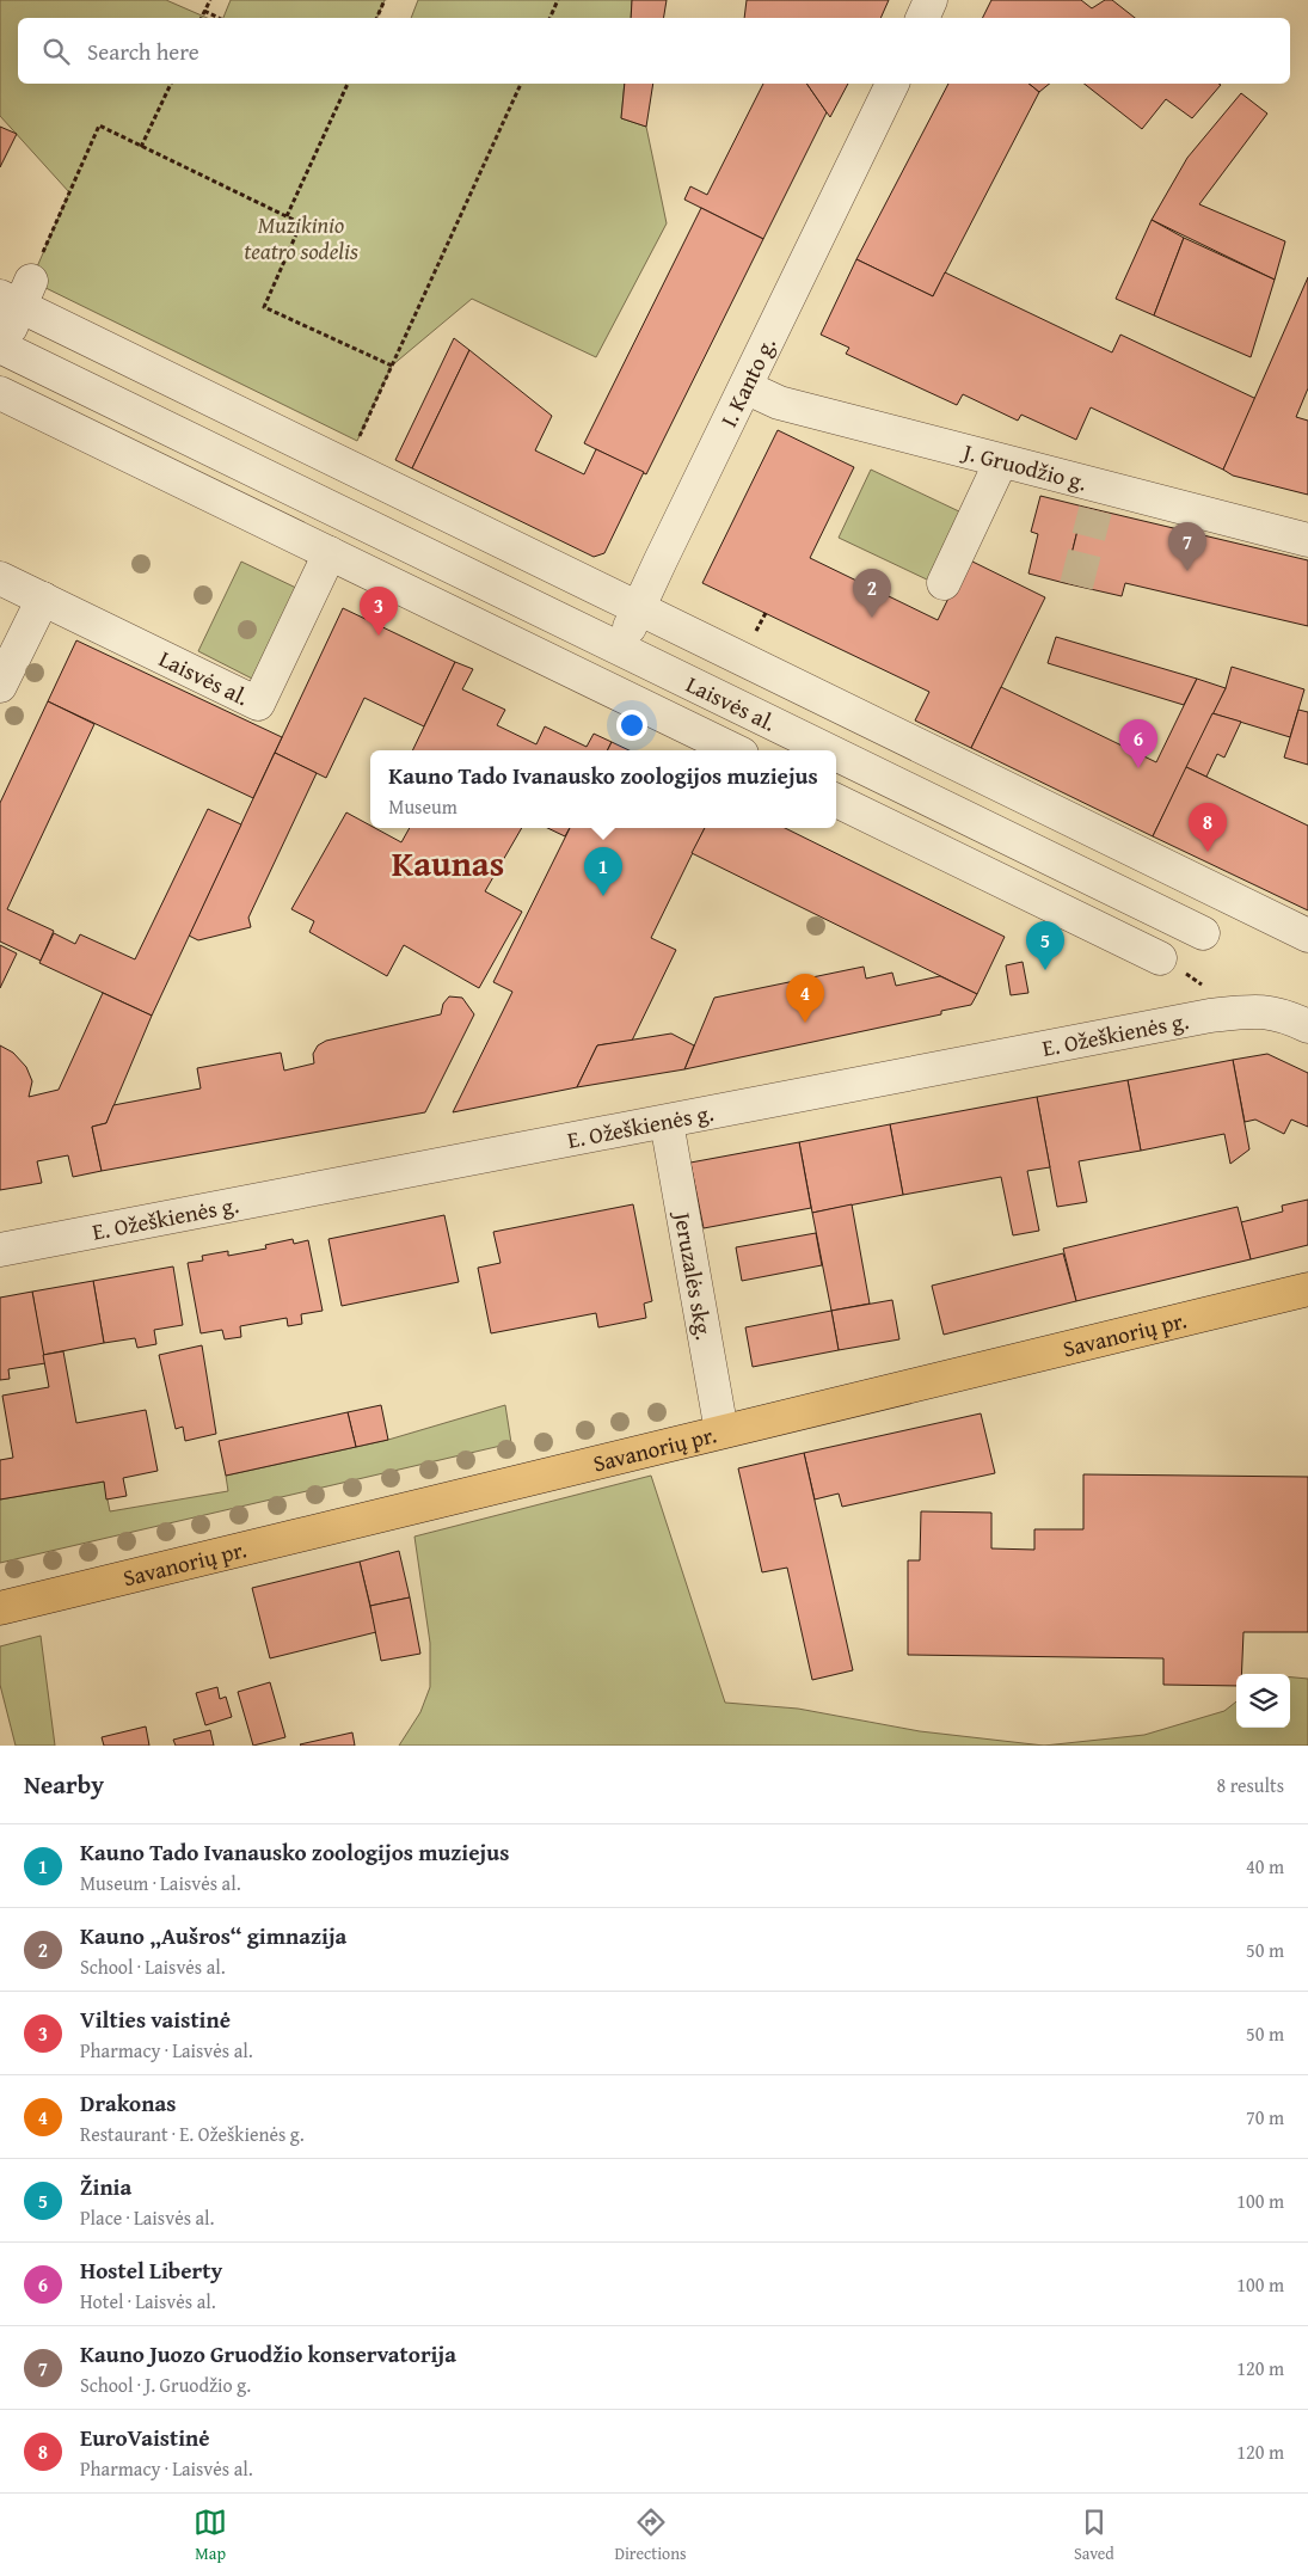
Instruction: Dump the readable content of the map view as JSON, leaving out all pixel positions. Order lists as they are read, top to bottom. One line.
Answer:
{"streets":{"main road":["Savanorių pr."],"street":["I. Kanto g.","J. Gruodžio g.","Laisvės al.","E. Ožeškienės g.","Jeruzalės skg."]},"crossings":[["I. Kanto g.","J. Gruodžio g."],["I. Kanto g.","Laisvės al."],["E. Ožeškienės g.","Jeruzalės skg."],["Jeruzalės skg.","Savanorių pr."]],"districts":["Kaunas"],"parks":["Muzikinio teatro sodelis"],"page":{"search":"Search here","pins":["7","2","3","6","8","1","5","4"],"popup":["Kauno Tado Ivanausko zoologijos muziejus","Museum"],"heading":["Nearby","8 results"],"list":[{"mark":"1","name":"Kauno Tado Ivanausko zoologijos muziejus","note":"Museum · Laisvės al.","value":"40 m"},{"mark":"2","name":"Kauno „Aušros“ gimnazija","note":"School · Laisvės al.","value":"50 m"},{"mark":"3","name":"Vilties vaistinė","note":"Pharmacy · Laisvės al.","value":"50 m"},{"mark":"4","name":"Drakonas","note":"Restaurant · E. Ožeškienės g.","value":"70 m"},{"mark":"5","name":"Žinia","note":"Place · Laisvės al.","value":"100 m"},{"mark":"6","name":"Hostel Liberty","note":"Hotel · Laisvės al.","value":"100 m"},{"mark":"7","name":"Kauno Juozo Gruodžio konservatorija","note":"School · J. Gruodžio g.","value":"120 m"},{"mark":"8","name":"EuroVaistinė","note":"Pharmacy · Laisvės al.","value":"120 m"}],"nav":["Map","Directions","Saved"]}}
